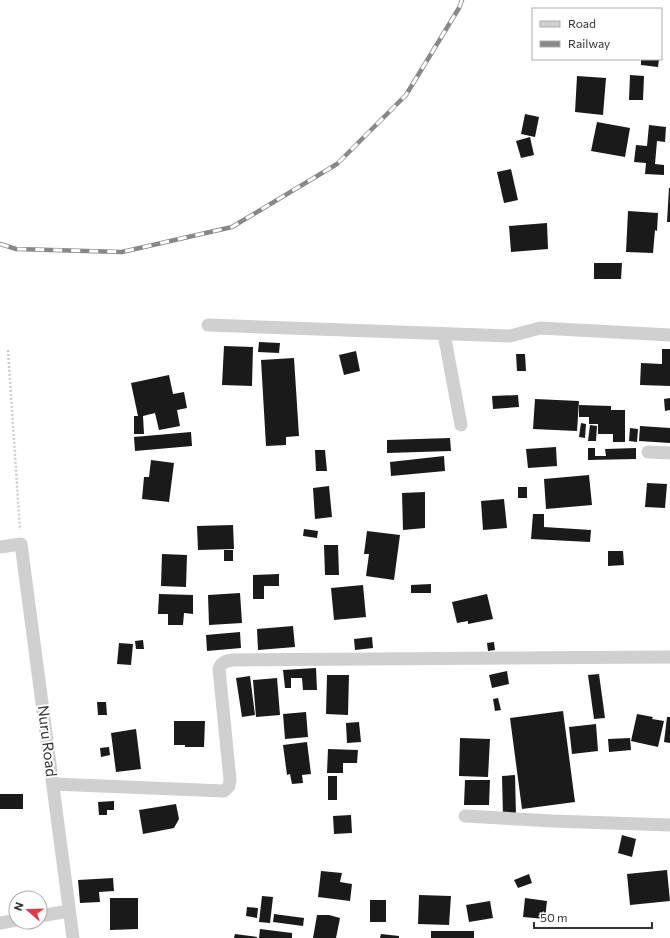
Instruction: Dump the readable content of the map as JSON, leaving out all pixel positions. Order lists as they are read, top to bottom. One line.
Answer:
{"streets":{"street":["Nuru Road"]},"legend":["Road","Railway"],"scale_bar":"50 m","north":"left"}
